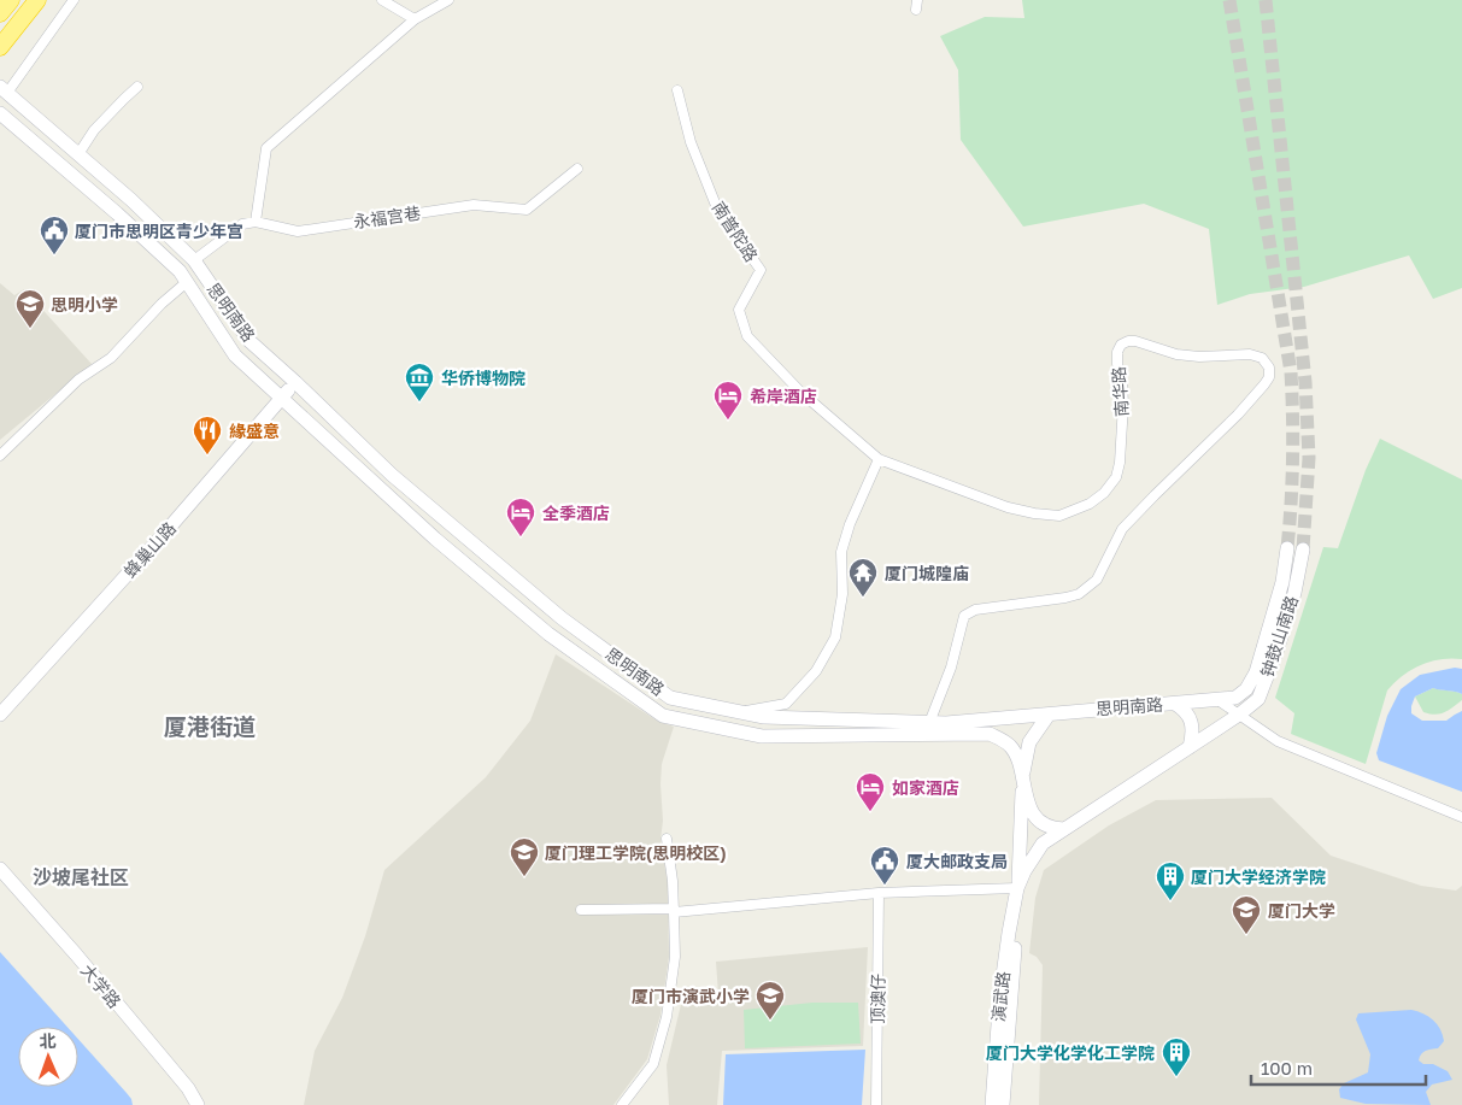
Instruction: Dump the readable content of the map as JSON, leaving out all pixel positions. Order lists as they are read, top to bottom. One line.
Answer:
{"streets":{"main road":["思明南路","蜂巢山路","钟鼓山南路","大学路","演武路"],"street":["永福宫巷","南普陀路","南华路","顶澳仔"]},"crossings":[["南普陀路","南华路"],["思明南路","南华路"],["思明南路","蜂巢山路"],["思明南路","钟鼓山南路"],["思明南路","演武路"],["钟鼓山南路","演武路"]],"districts":["厦港街道","沙坡尾社区"],"places":{"public building":["厦门市思明区青少年宫","厦大邮政支局"],"school or university":["思明小学","厦门理工学院(思明校区)","厦门大学","厦门市演武小学"],"museum":["华侨博物院"],"hotel":["希岸酒店","全季酒店","如家酒店"],"restaurant":["緣盛意"],"temple":["厦门城隍庙"],"building":["厦门大学经济学院","厦门大学化学化工学院"]},"scale_bar":"100 m","north":"top"}
